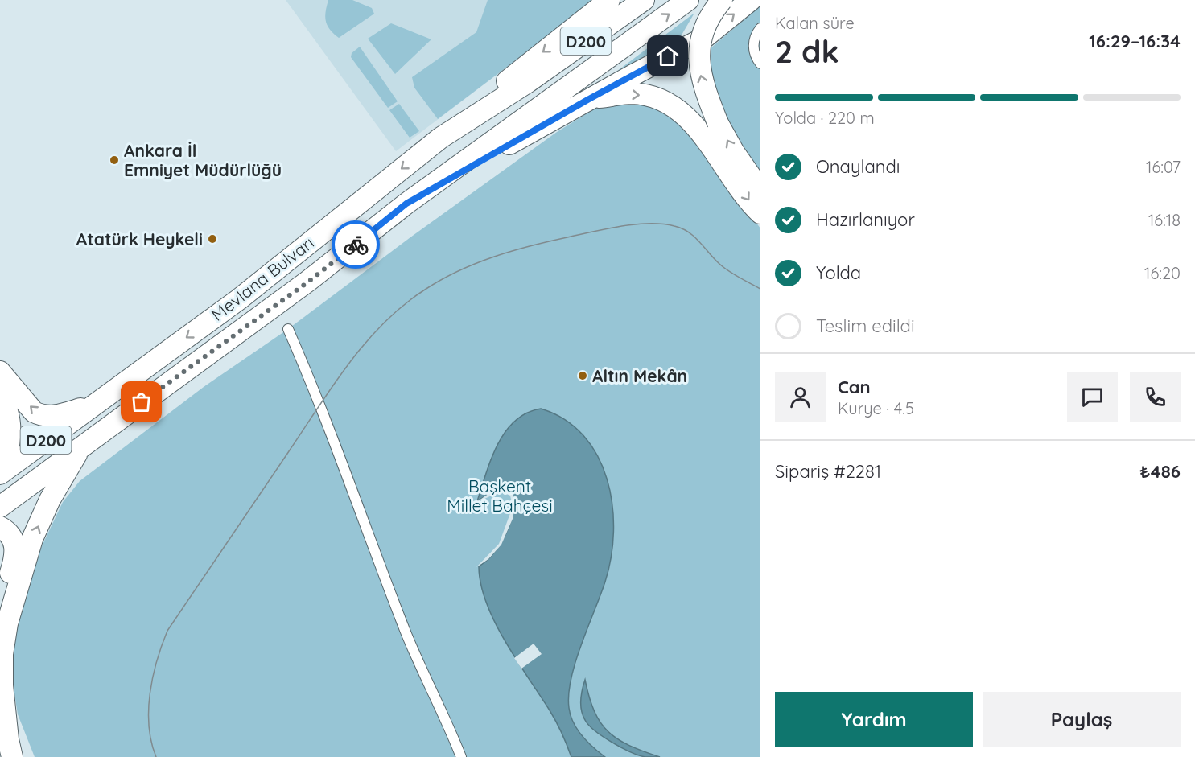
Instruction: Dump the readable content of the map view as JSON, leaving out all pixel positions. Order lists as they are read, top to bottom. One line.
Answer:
{"streets":{"highway":["D200","Mevlana Bulvarı"]},"parks":["Başkent Millet Bahçesi"],"places":["Ankara İl Emniyet Müdürlüğü","Atatürk Heykeli","Altın Mekân"],"page":{"heading":["2 dk","Kalan süre","16:29–16:34"],"panel":["Can","Kurye · 4.5","Sipariş #2281","₺486"],"bar":"Yolda · 220 m","list":[["Onaylandı","16:07"],["Hazırlanıyor","16:18"],["Yolda","16:20"],"Teslim edildi"],"buttons":["Yardım","Paylaş"]}}
